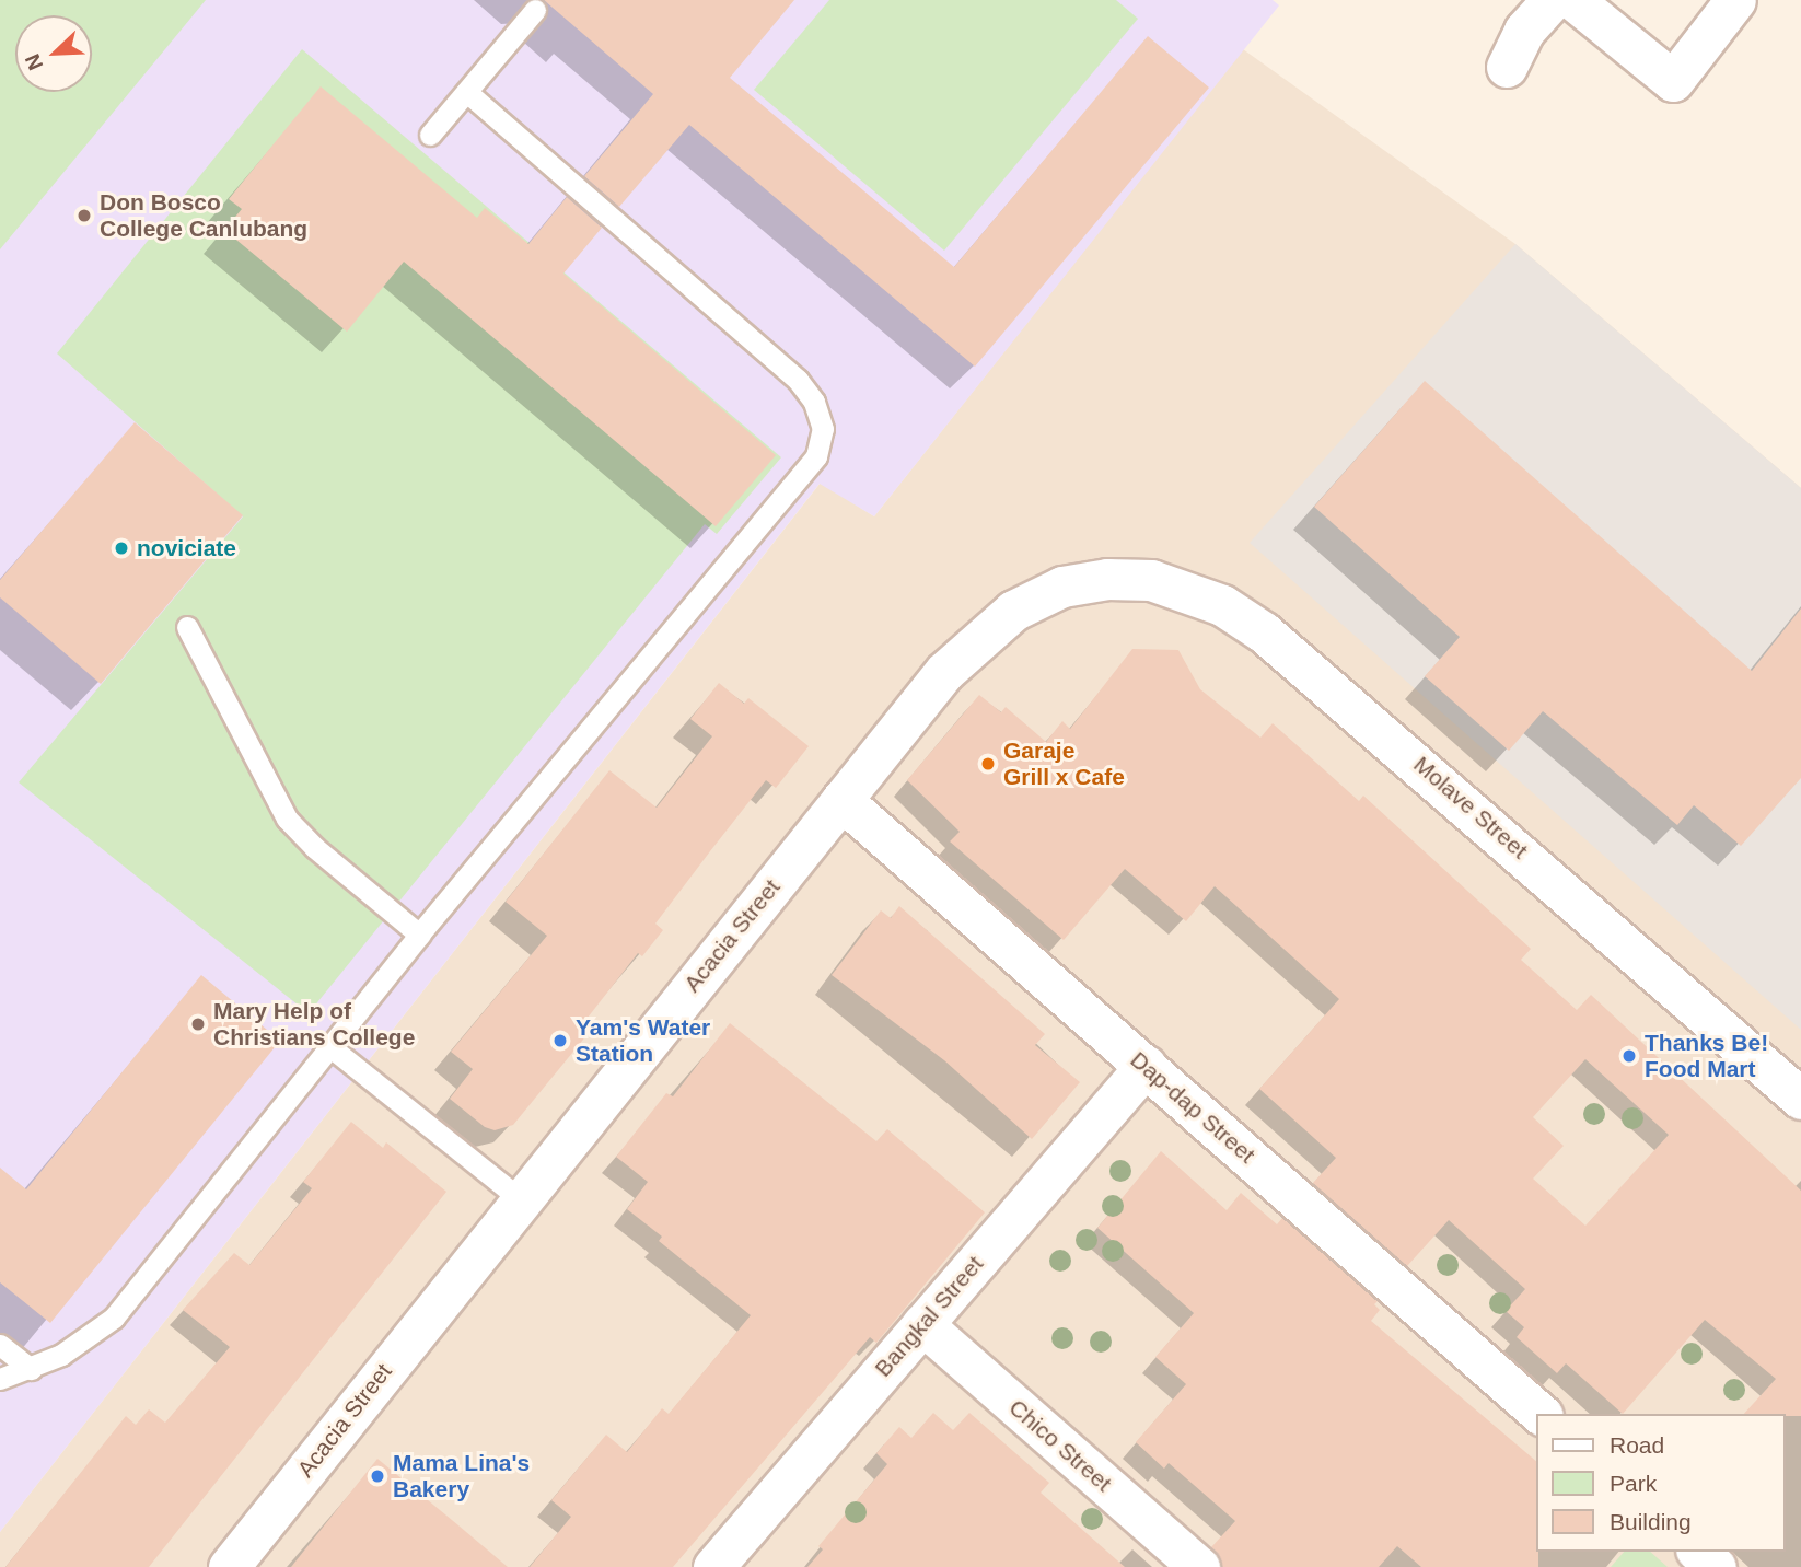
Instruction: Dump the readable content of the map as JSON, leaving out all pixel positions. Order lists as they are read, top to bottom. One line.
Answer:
{"streets":{"street":["Molave Street","Acacia Street","Dap-dap Street","Bangkal Street","Chico Street"]},"crossings":[["Molave Street","Acacia Street"],["Acacia Street","Dap-dap Street"],["Dap-dap Street","Bangkal Street"],["Bangkal Street","Chico Street"]],"places":["Don Bosco College Canlubang","noviciate","Garaje Grill x Cafe","Mary Help of Christians College","Yam's Water Station","Thanks Be! Food Mart","Mama Lina's Bakery"],"legend":["Road","Park","Building"],"north":"bottom left"}
